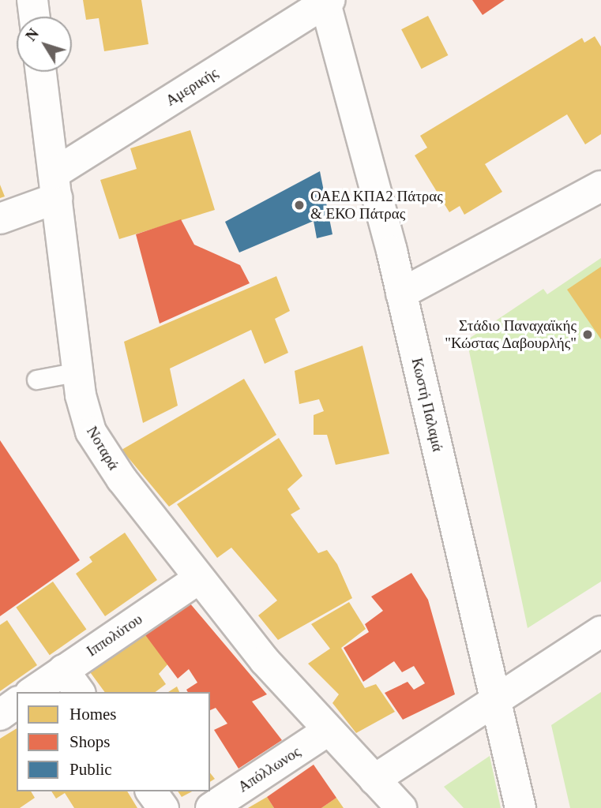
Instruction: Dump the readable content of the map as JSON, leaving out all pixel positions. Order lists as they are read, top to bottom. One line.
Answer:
{"streets":{"street":["Αμερικής","Κωστή Παλαμά","Νοταρά","Ιππολύτου","Απόλλωνος"]},"crossings":[["Αμερικής","Κωστή Παλαμά"],["Αμερικής","Νοταρά"],["Νοταρά","Ιππολύτου"],["Νοταρά","Απόλλωνος"]],"places":["ΟΑΕΔ ΚΠΑ2 Πάτρας & ΕΚΟ Πάτρας","Στάδιο Παναχαϊκής \"Κώστας Δαβουρλής\""],"legend":["Homes","Shops","Public"],"north":"top left"}
